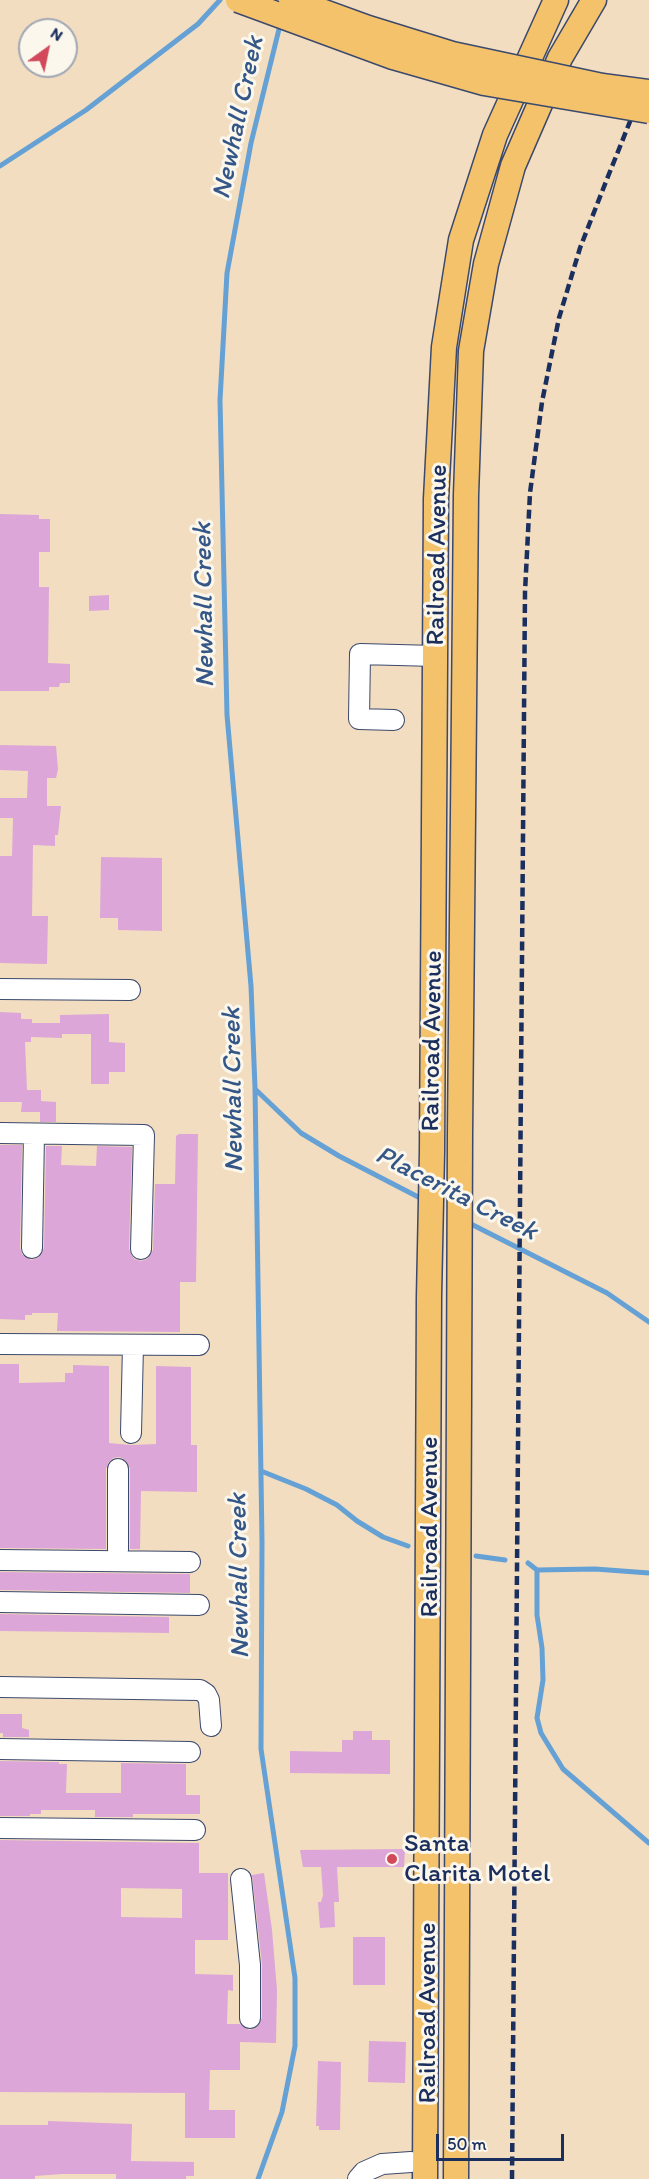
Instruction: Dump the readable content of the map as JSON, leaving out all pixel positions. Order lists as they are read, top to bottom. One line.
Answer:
{"streets":{"main road":["Railroad Avenue"]},"water":["Newhall Creek","Placerita Creek"],"places":["Santa Clarita Motel"],"scale_bar":"50 m","north":"top right"}
